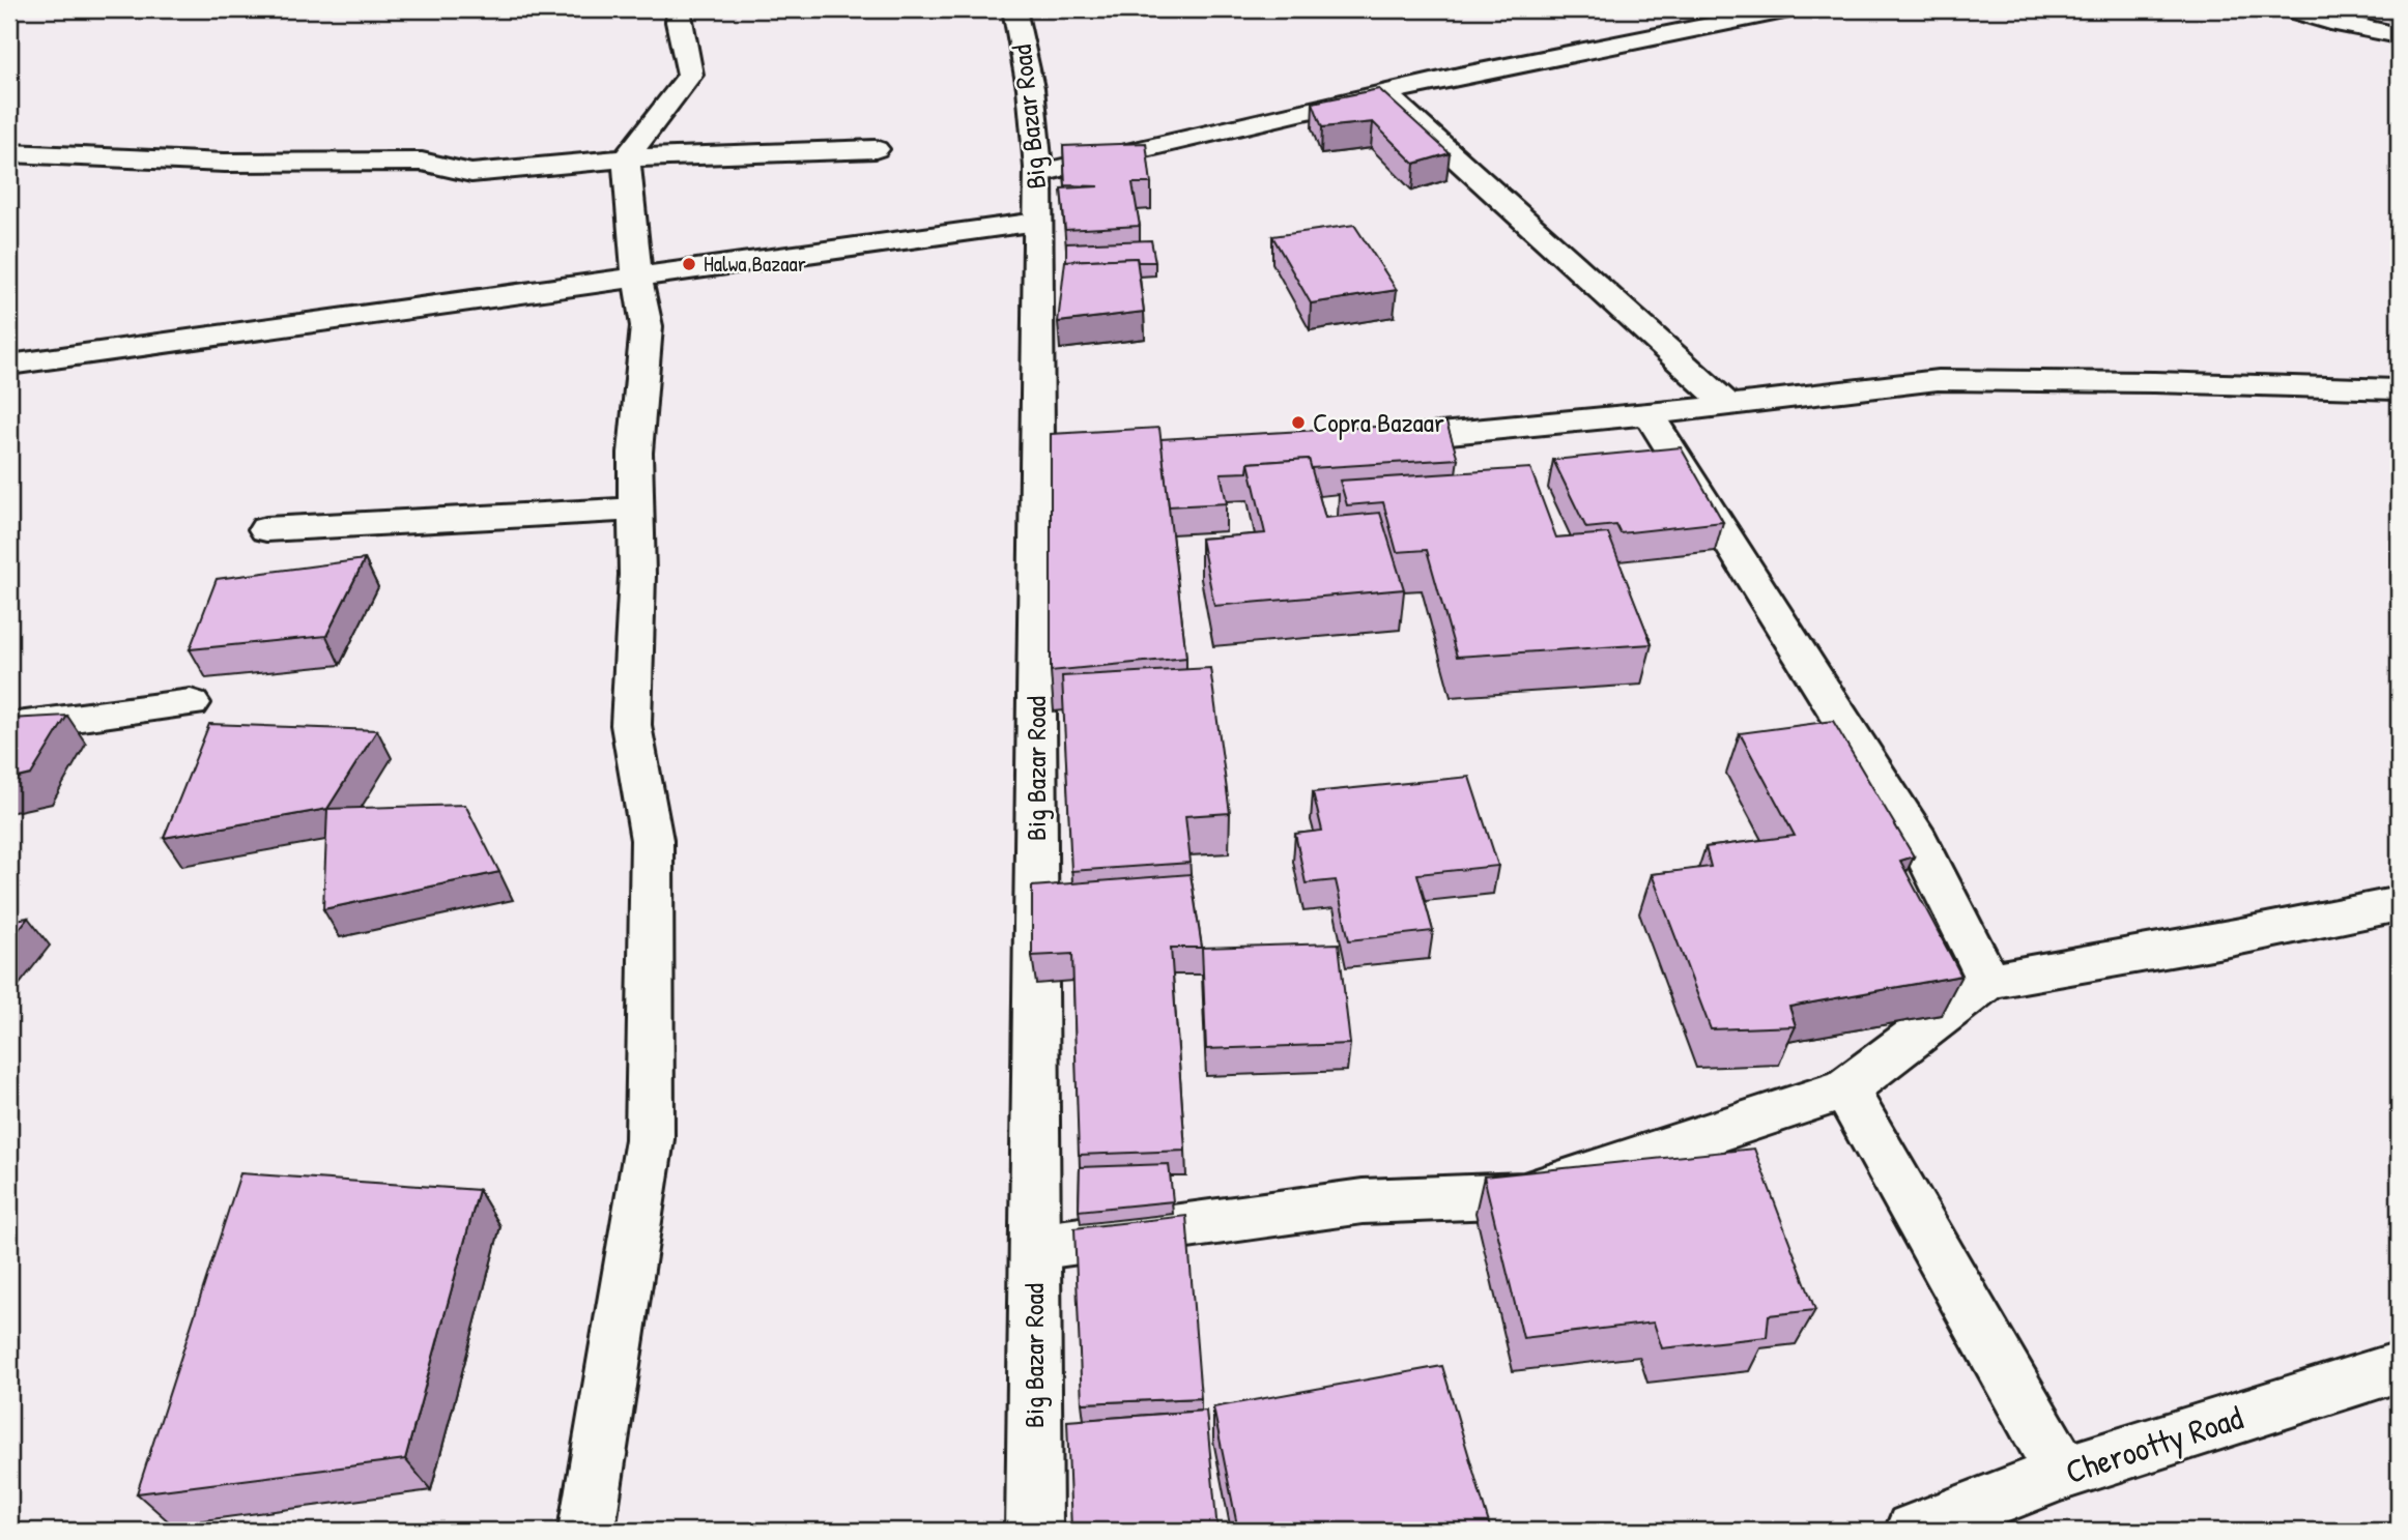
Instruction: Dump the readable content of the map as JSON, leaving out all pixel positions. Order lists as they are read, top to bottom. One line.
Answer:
{"streets":{"street":["Big Bazar Road","Cherootty Road"]},"places":["Halwa Bazaar","Copra Bazaar"]}
